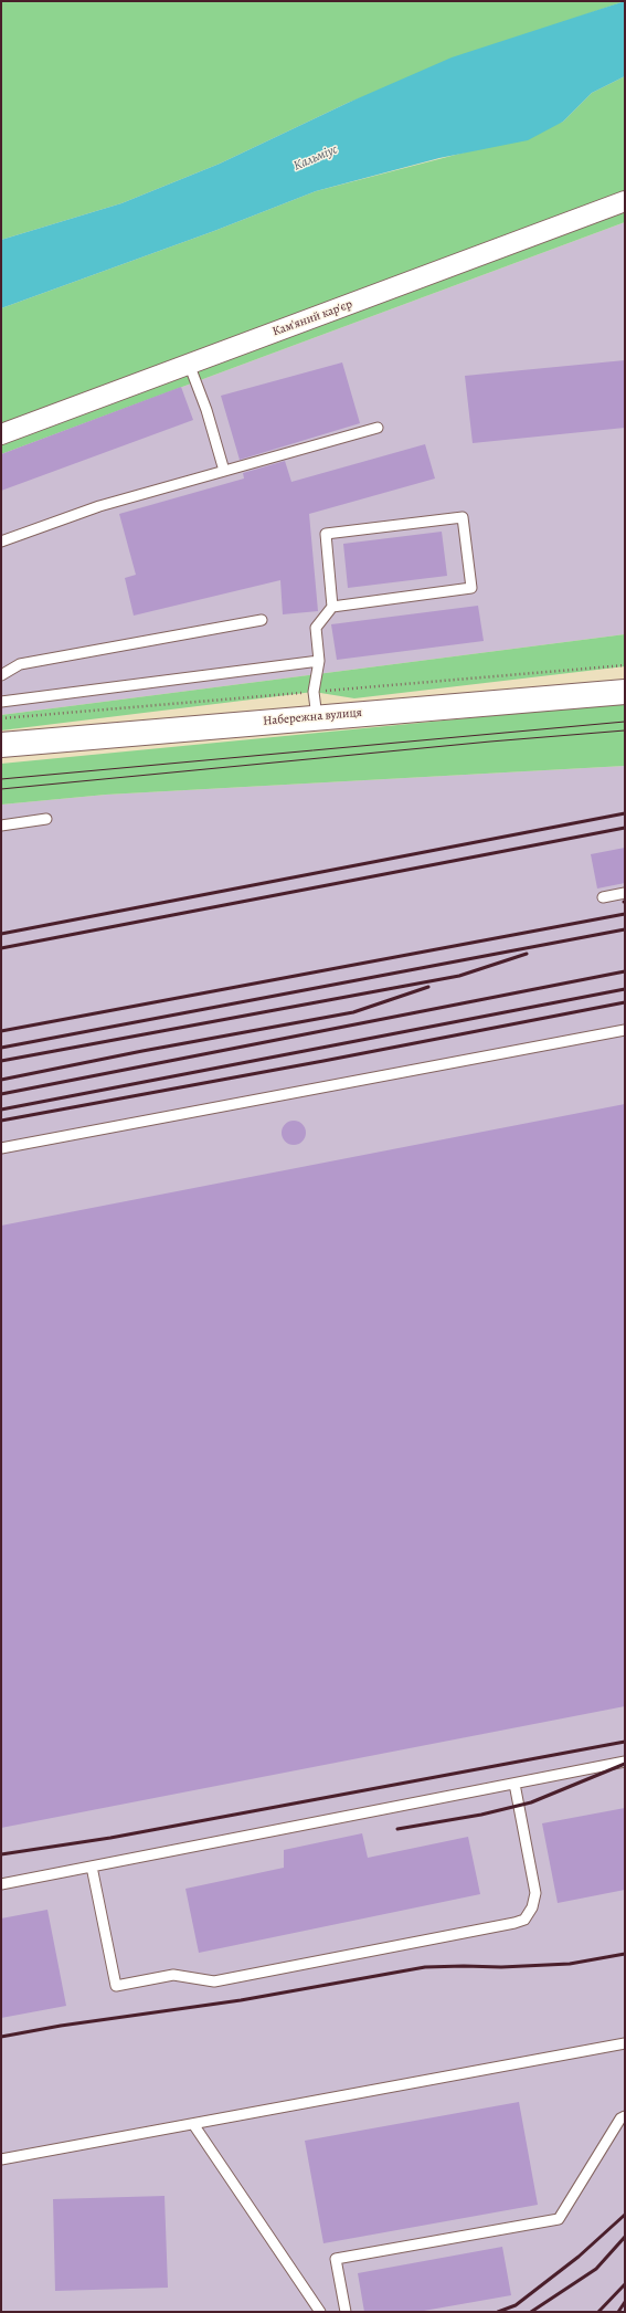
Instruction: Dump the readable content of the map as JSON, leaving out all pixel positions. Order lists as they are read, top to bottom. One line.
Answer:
{"streets":{"highway":["Набережна вулиця"],"street":["Кам'яний кар'єр"]},"water":["Кальміус"]}
